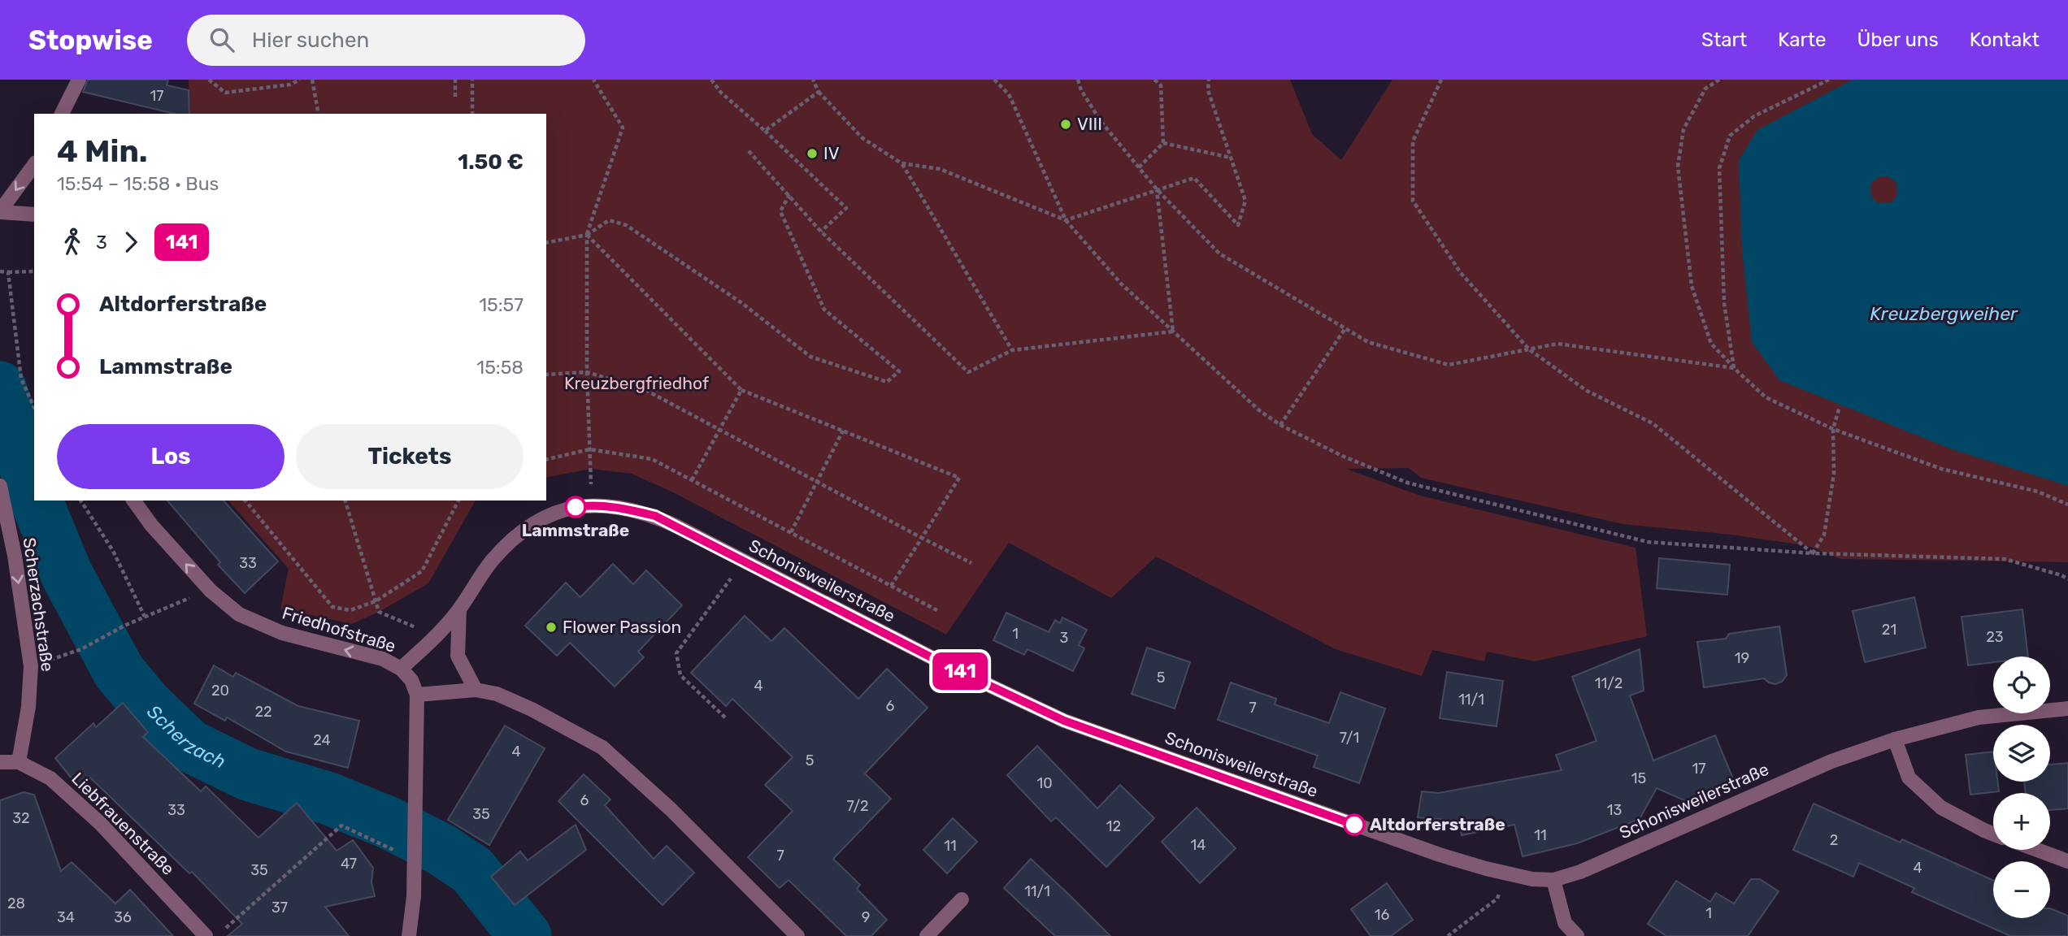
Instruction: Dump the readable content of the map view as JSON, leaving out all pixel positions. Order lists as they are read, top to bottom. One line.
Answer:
{"streets":{"street":["Schonisweilerstraße","Scherzachstraße","Friedhofstraße","Liebfrauenstraße"]},"crossings":[["Schonisweilerstraße","Friedhofstraße"],["Scherzachstraße","Liebfrauenstraße"]],"one_way":["Scherzachstraße","Friedhofstraße"],"water":["Kreuzbergweiher","Scherzach"],"parks":["Kreuzbergfriedhof"],"places":["VIII","IV","Lammstraße","Flower Passion","Altdorferstraße"],"lines":["bus line 141"],"house_numbers":["17","33","21","1","23","3","19","5","11/2","4","20","11/1","6","7","22","7/1","24","4","5","17","15","10","6","7/2","33","13","35","32","12","11","2","14","11","7","47","4","35","11/1","28","37","1","16","34","36","9"],"page":{"header":"Stopwise","search":"Hier suchen","nav":["Start","Karte","Über uns","Kontakt"],"on_map":"141","heading":["4 Min.","15:54 – 15:58 · Bus","1.50 €"],"legs":["3","141"],"list":[{"name":"Altdorferstraße","value":"15:57"},{"name":"Lammstraße","value":"15:58"}],"buttons":["Los","Tickets"],"map_buttons":["+","−"]}}
